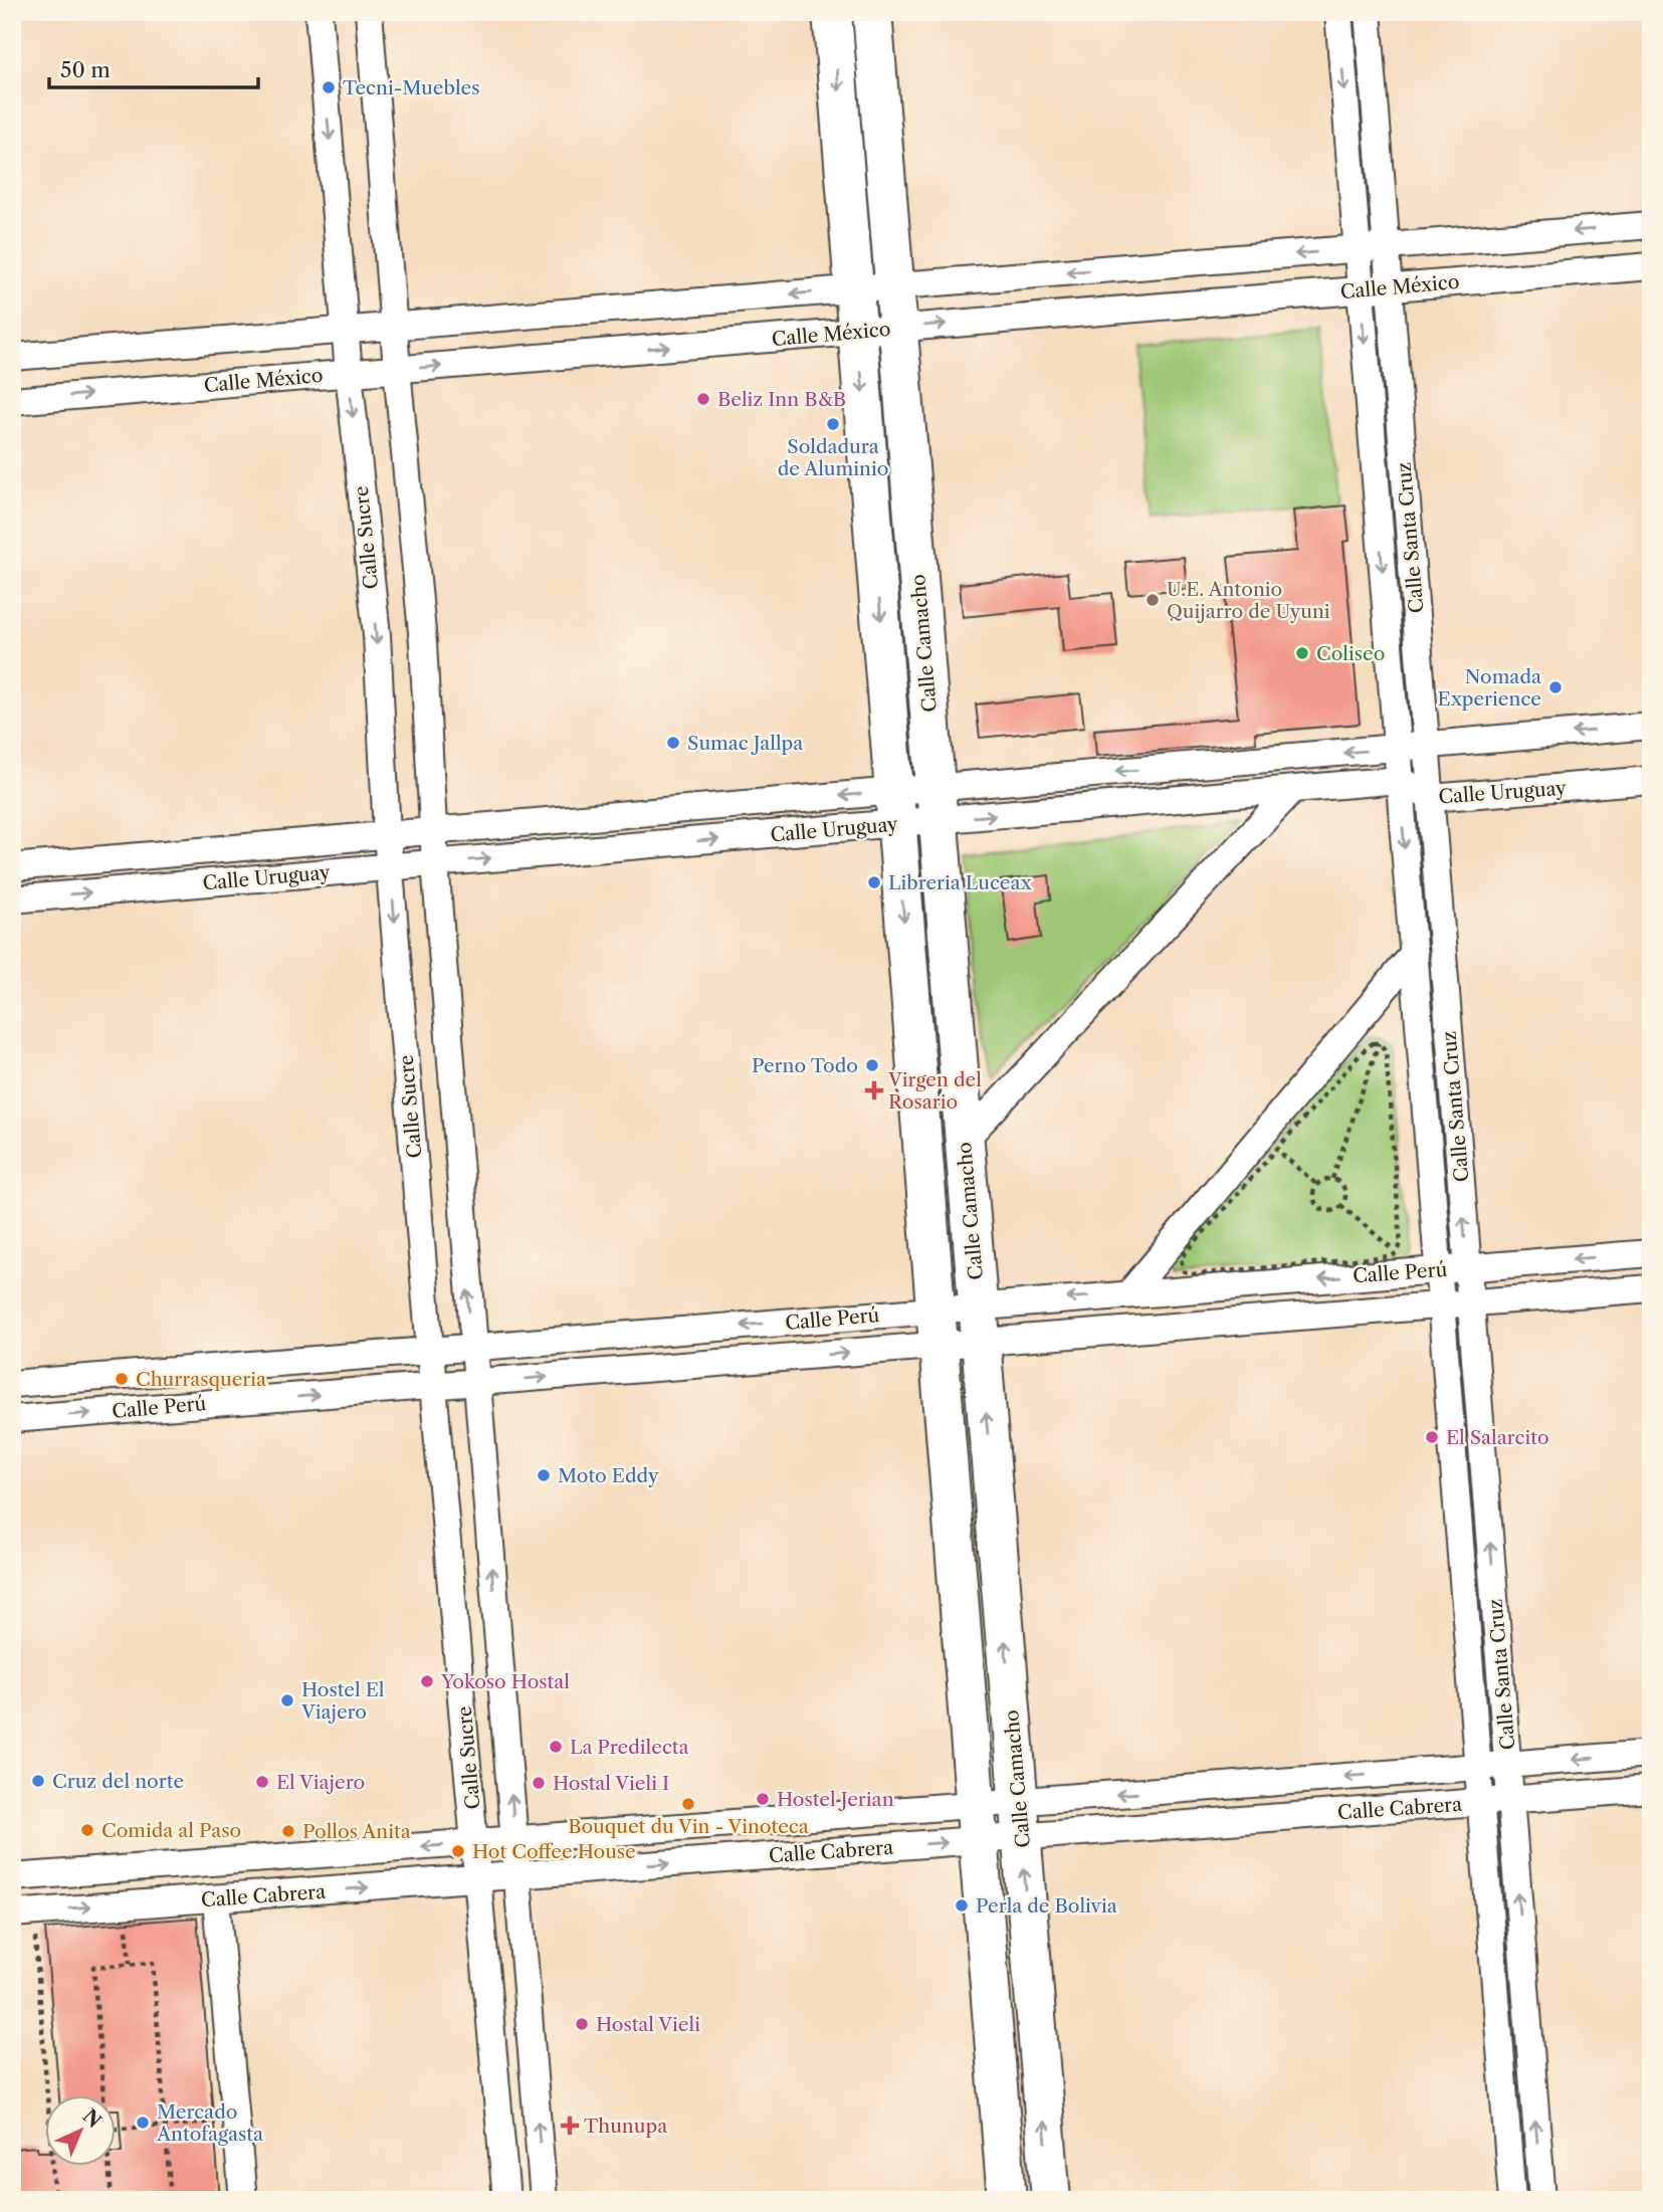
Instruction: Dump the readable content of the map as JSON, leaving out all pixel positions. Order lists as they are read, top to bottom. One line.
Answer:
{"streets":{"highway":["Calle Camacho"],"street":["Calle México","Calle Sucre","Calle Santa Cruz","Calle Uruguay","Calle Perú","Calle Cabrera"]},"crossings":[["Calle México","Calle Sucre"],["Calle México","Calle Santa Cruz"],["Calle México","Calle Camacho"],["Calle Sucre","Calle Uruguay"],["Calle Sucre","Calle Perú"],["Calle Sucre","Calle Cabrera"],["Calle Santa Cruz","Calle Uruguay"],["Calle Santa Cruz","Calle Perú"],["Calle Santa Cruz","Calle Cabrera"],["Calle Camacho","Calle Uruguay"],["Calle Camacho","Calle Perú"],["Calle Camacho","Calle Cabrera"]],"places":{"other":["Tecni-Muebles","Beliz Inn B&B","Soldadura de Aluminio","U.E. Antonio Quijarro de Uyuni","Coliseo","Nomada Experience","Sumac Jallpa","Libreria Luceax","Perno Todo","Churrasqueria","El Salarcito","Moto Eddy","Yokoso Hostal","Hostel El Viajero","La Predilecta","Cruz del norte","El Viajero","Hostal Vieli I","Hostel Jerian","Bouquet du Vin - Vinoteca","Comida al Paso","Pollos Anita","Hot Coffee House","Perla de Bolivia","Hostal Vieli","Mercado Antofagasta"],"health":["Virgen del Rosario","Thunupa"]},"scale_bar":"50 m","north":"top right"}
